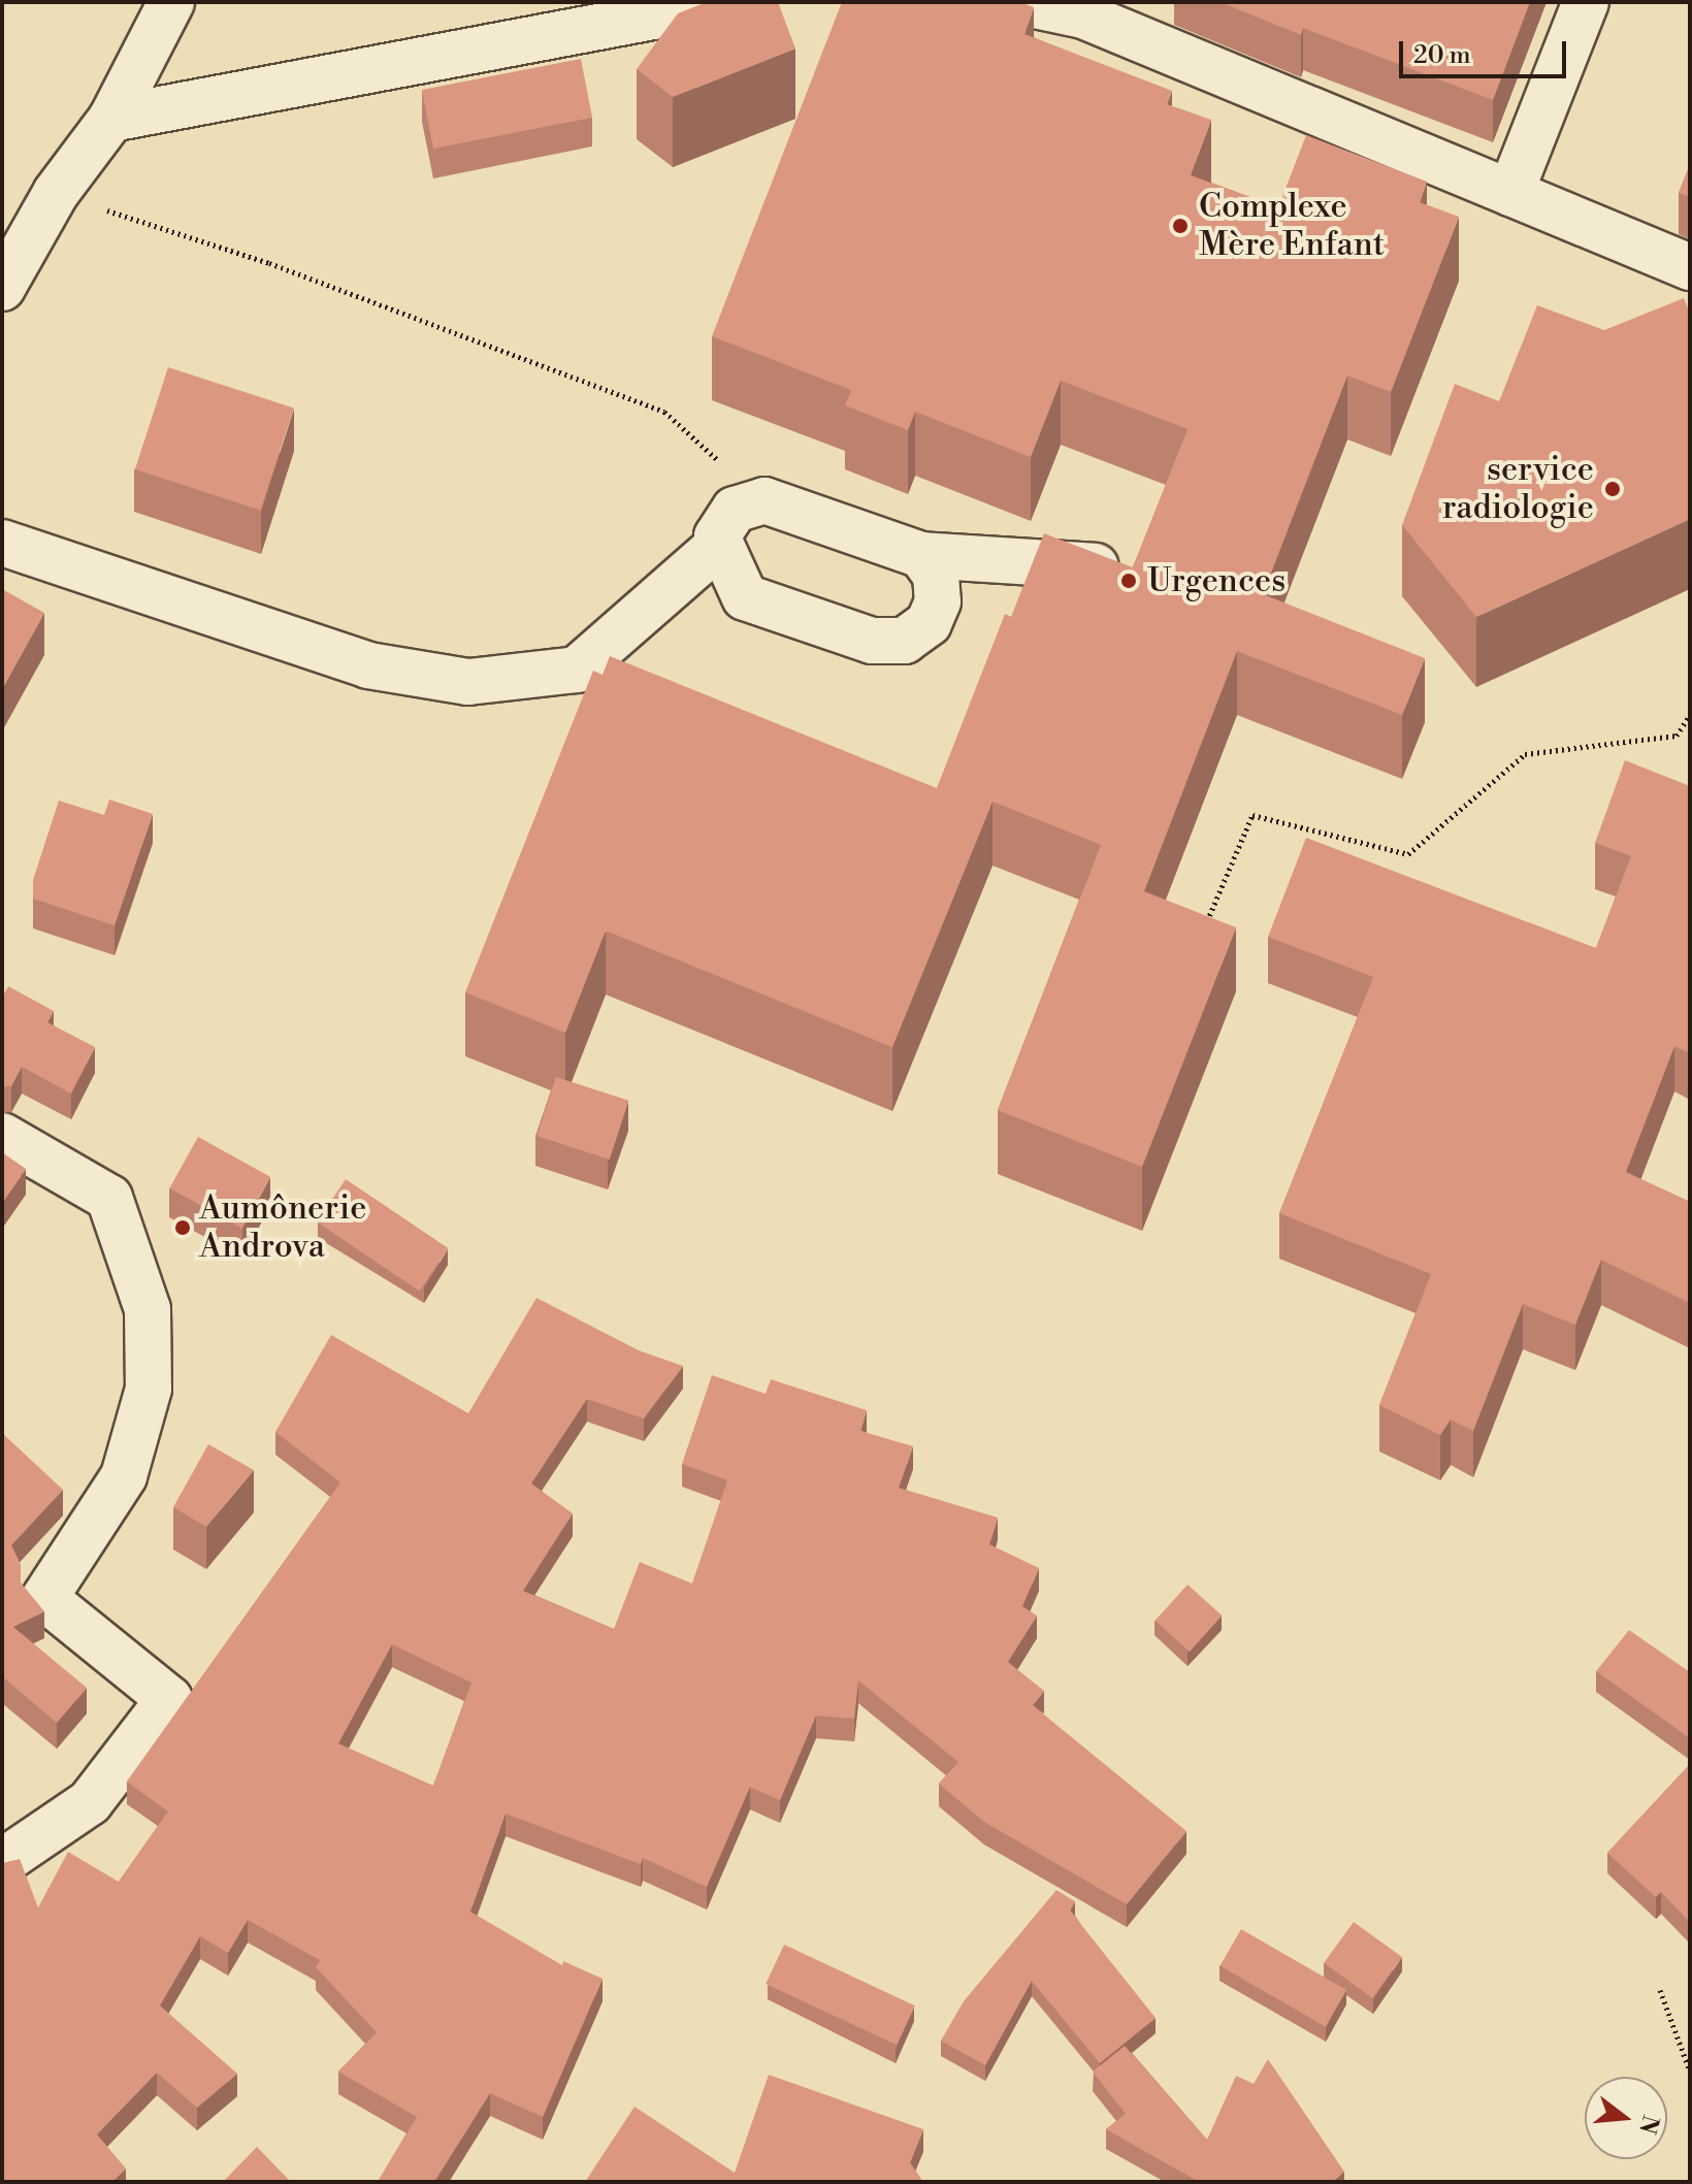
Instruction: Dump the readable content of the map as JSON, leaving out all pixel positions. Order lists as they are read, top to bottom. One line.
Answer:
{"places":["Complexe Mère Enfant","service radiologie","Urgences","Aumônerie Androva"],"scale_bar":"20 m","north":"right"}
